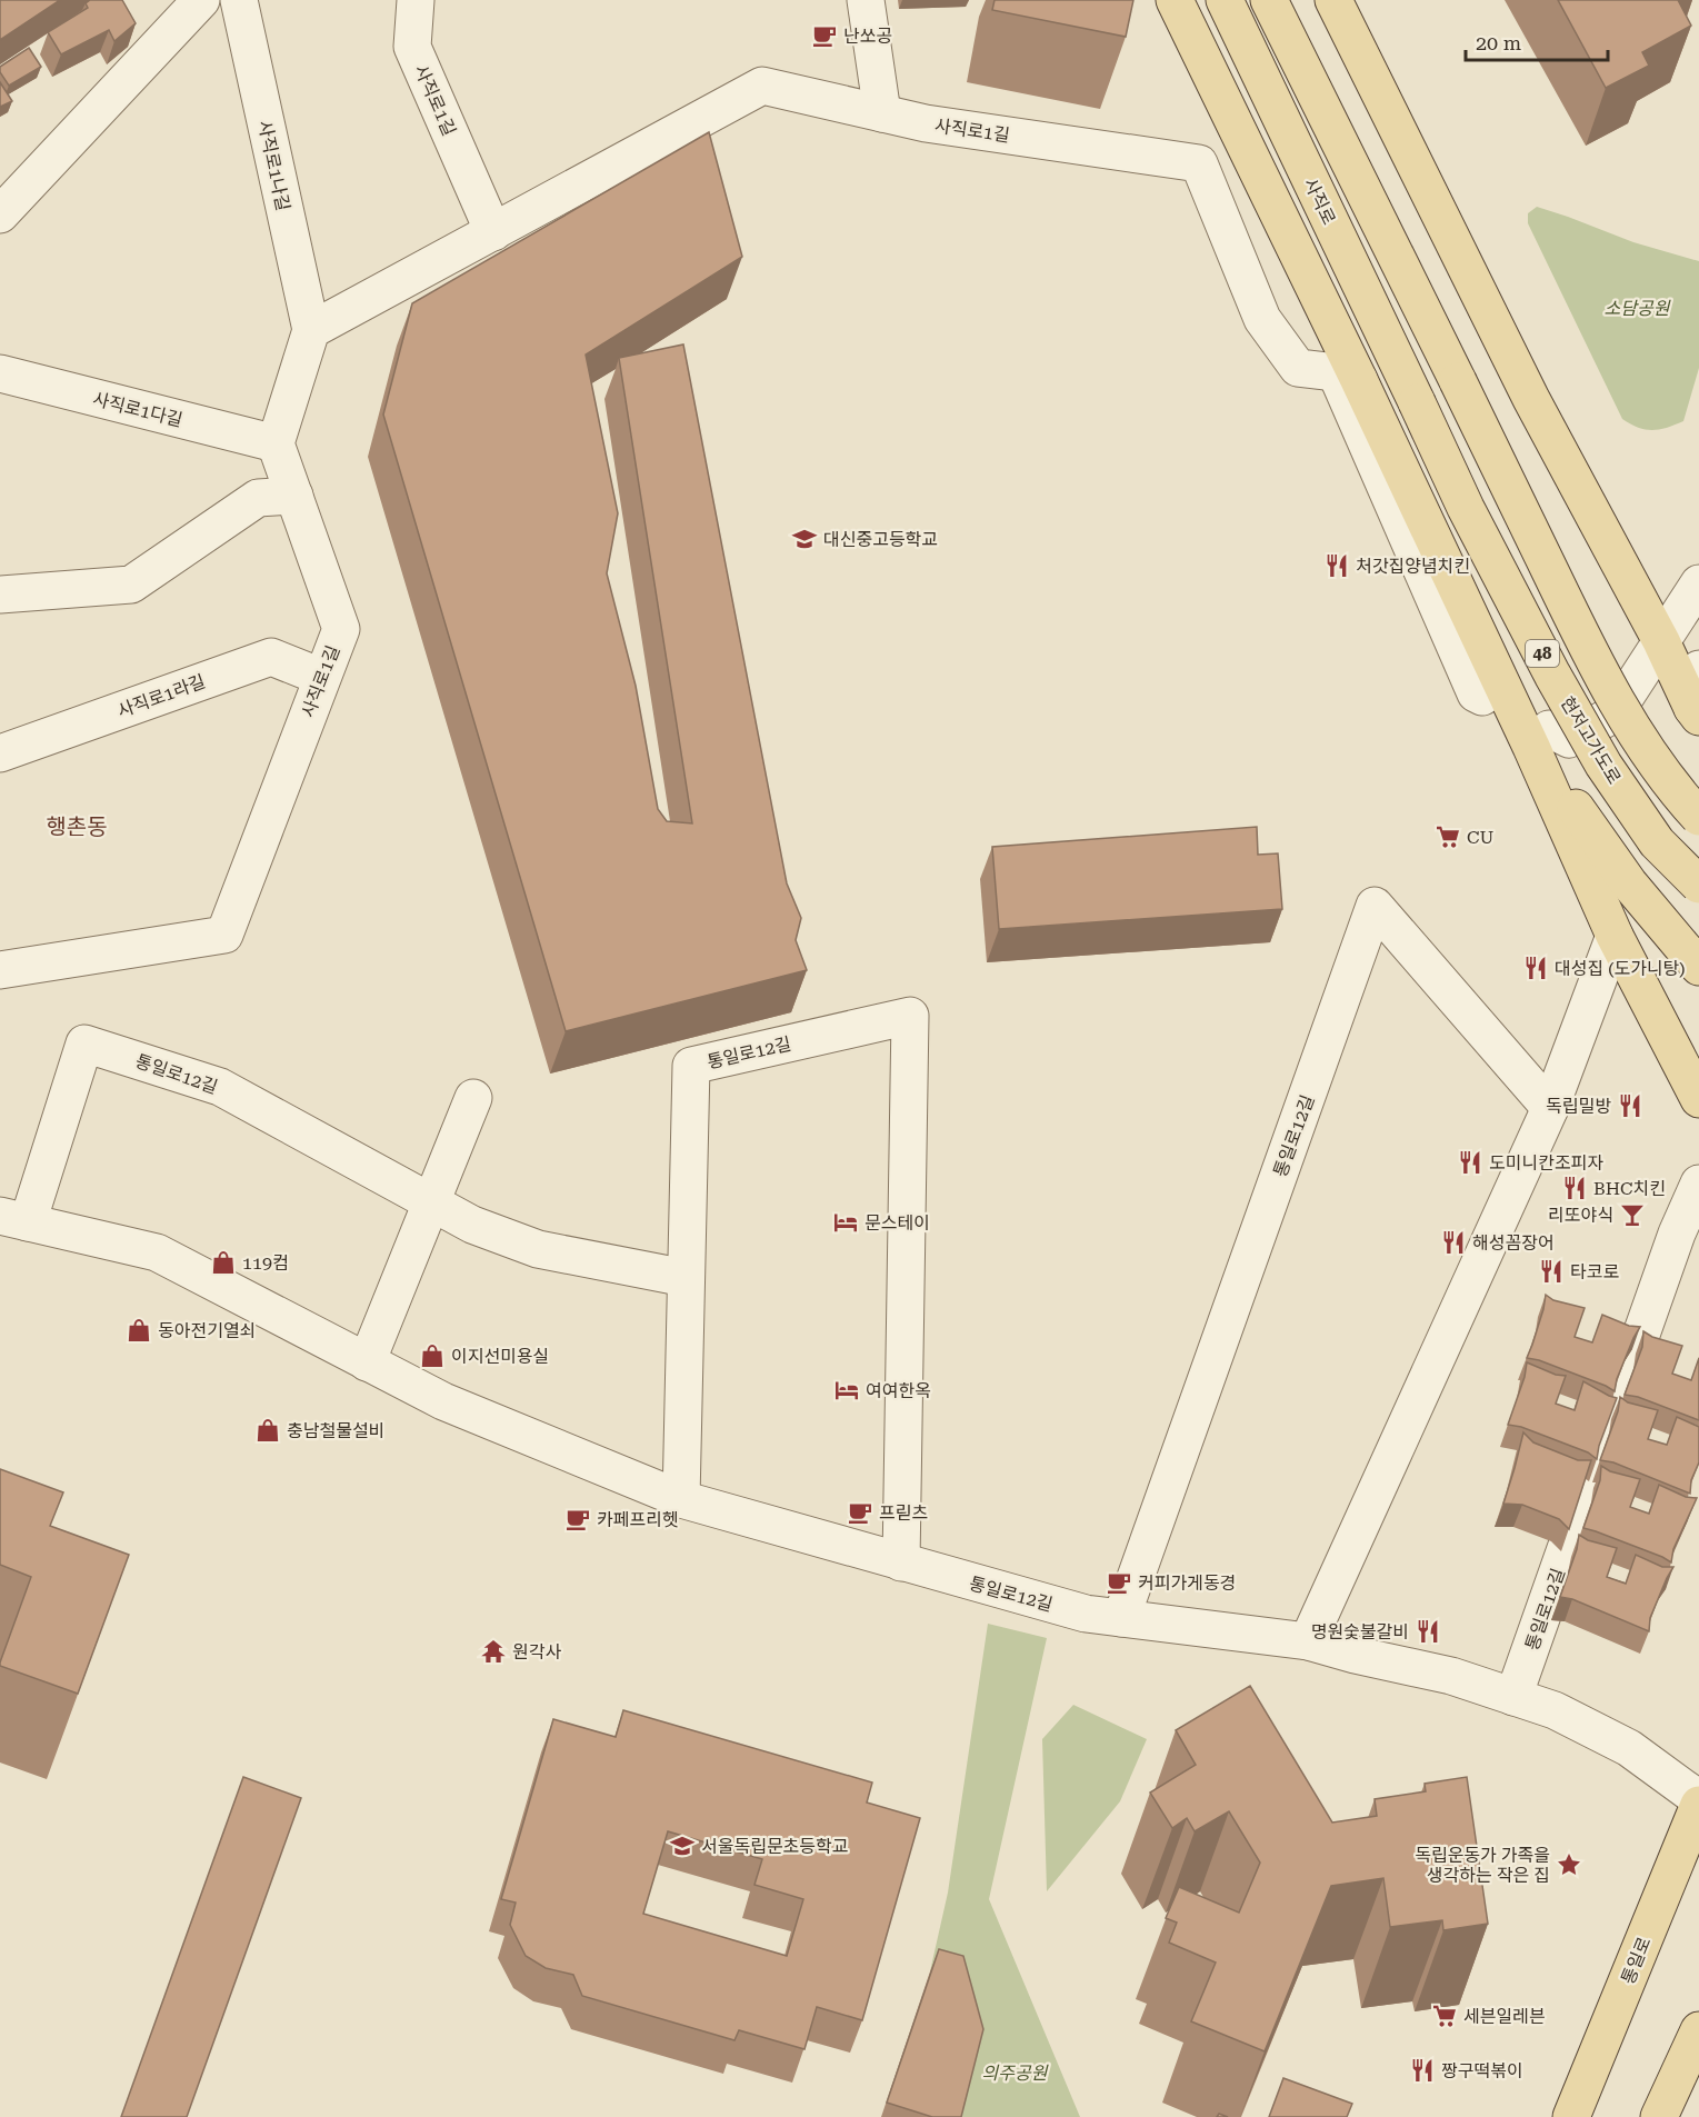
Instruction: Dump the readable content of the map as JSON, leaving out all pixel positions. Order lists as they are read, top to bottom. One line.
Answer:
{"streets":{"main road":["사직로","48","현저고가도로","통일로"],"street":["사직로1길","사직로1나길","사직로1다길","사직로1라길","통일로12길"]},"crossings":[["사직로1길","사직로1나길"],["사직로1길","사직로1다길"],["사직로1길","사직로1라길"],["사직로","현저고가도로"]],"districts":["행촌동"],"parks":["소담공원","의주공원"],"places":{"cafe":["난쏘공","프릳츠","카페프리헷","커피가게동경"],"school or university":["대신중고등학교","서울독립문초등학교"],"restaurant":["처갓집양념치킨","대성집 (도가니탕)","독립밀방","도미니칸조피자","BHC치킨","해성꼼장어","타코로","명원숯불갈비","짱구떡볶이"],"supermarket":["CU","세븐일레븐"],"bar":["리또야식"],"hotel":["문스테이","여여한옥"],"shop":["119컴","동아전기열쇠","이지선미용실","충남철물설비"],"temple":["원각사"],"place":["독립운동가 가족을 생각하는 작은 집"]},"scale_bar":"20 m"}
